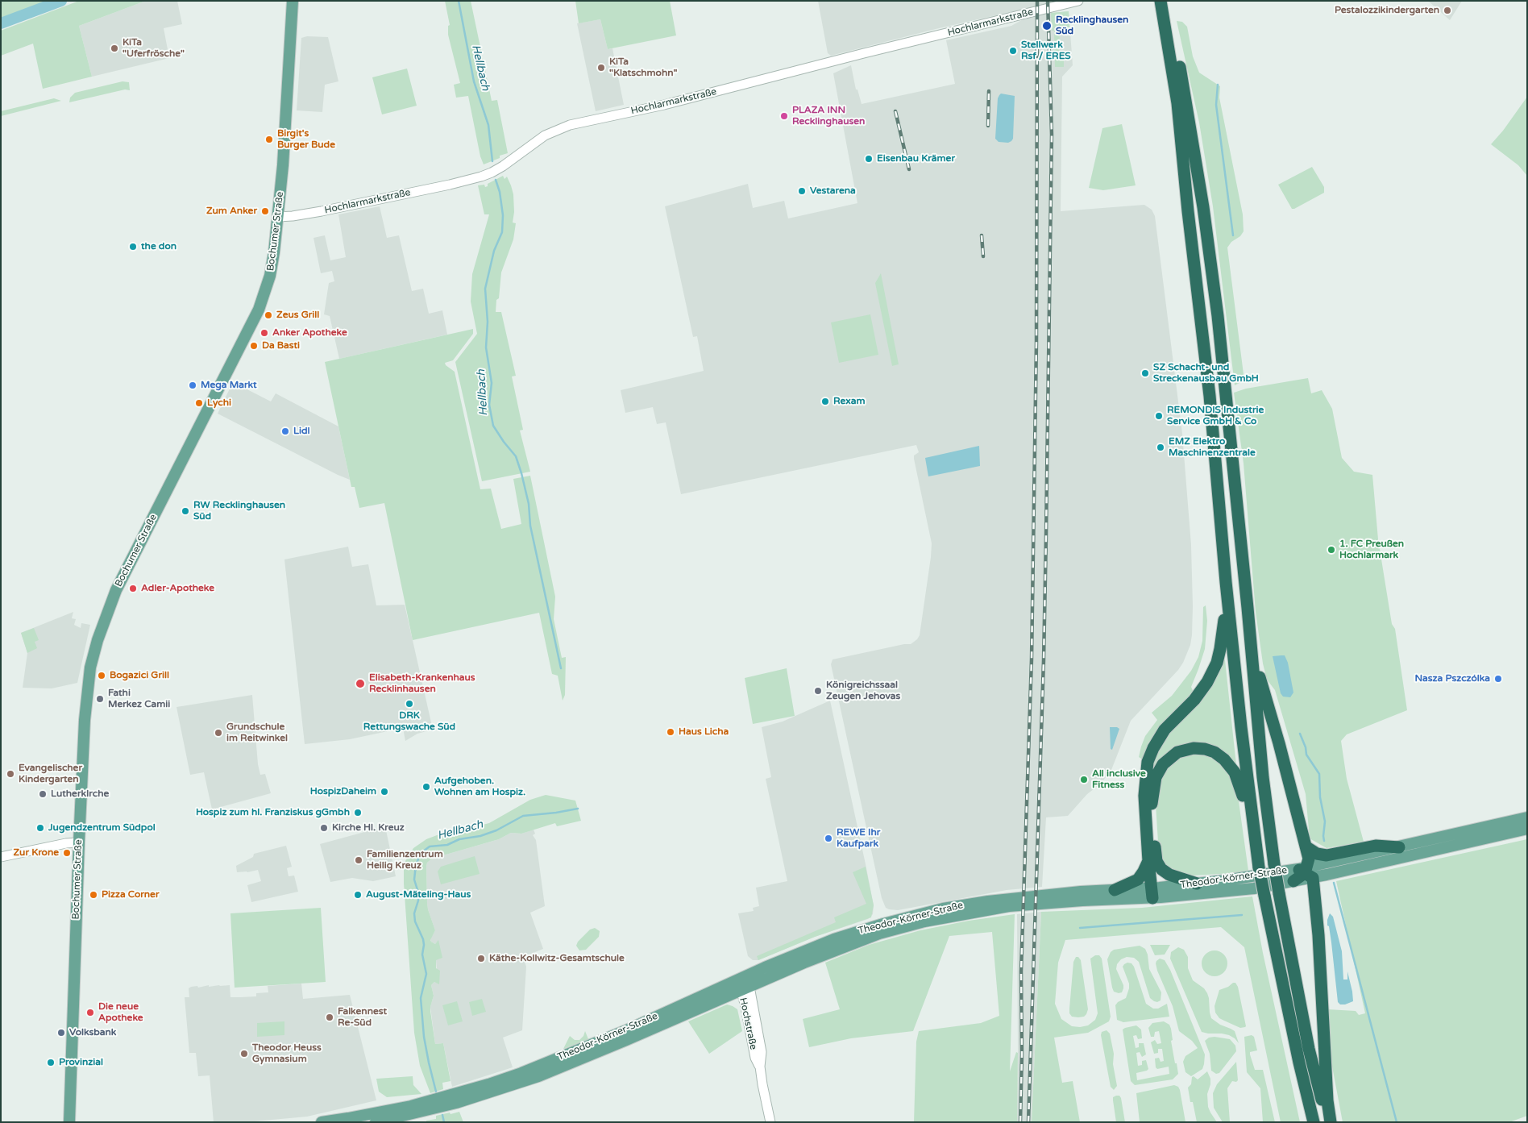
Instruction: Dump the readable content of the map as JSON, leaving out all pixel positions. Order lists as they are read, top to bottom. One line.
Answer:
{"streets":{"main road":["Bochumer Straße","Theodor-Körner-Straße"],"street":["Hochlarmarkstraße","Hochstraße"]},"crossings":[["Hochlarmarkstraße","Bochumer Straße"],["Theodor-Körner-Straße","Hochstraße"]],"water":["Hellbach"],"places":["Pestalozzikindergarten","Recklinghausen Süd","KiTa \"Uferfrösche\"","Stellwerk Rsf / ERES","KiTa \"Klatschmohn\"","PLAZA INN Recklinghausen","Birgit's Burger Bude","Eisenbau Krämer","Vestarena","Zum Anker","the don","Zeus Grill","Anker Apotheke","Da Basti","SZ Schacht- und Streckenausbau GmbH","Mega Markt","Rexam","Lychi","REMONDIS Industrie Service GmbH & Co","Lidl","EMZ Elektro Maschinenzentrale","RW Recklinghausen Süd","1. FC Preußen Hochlarmark","Adler-Apotheke","Bogazici Grill","Nasza Pszczólka","Elisabeth-Krankenhaus Recklinhausen","Königreichssaal Zeugen Jehovas","Fathi Merkez Camii","DRK Rettungswache Süd","Haus Licha","Grundschule im Reitwinkel","Evangelischer Kindergarten","All inclusive Fitness","Aufgehoben. Wohnen am Hospiz.","HospizDaheim","LutherkIrche","Hospiz zum hl. Franziskus gGmbh","Jugendzentrum Südpol","Kirche Hl. Kreuz","REWE Ihr Kaufpark","Zur Krone","Familienzentrum Heilig Kreuz","Pizza Corner","August-Mäteling-Haus","Käthe-Kollwitz-Gesamtschule","Die neue Apotheke","Falkennest Re-Süd","Volksbank","Theodor Heuss Gymnasium","Provinzial"]}
